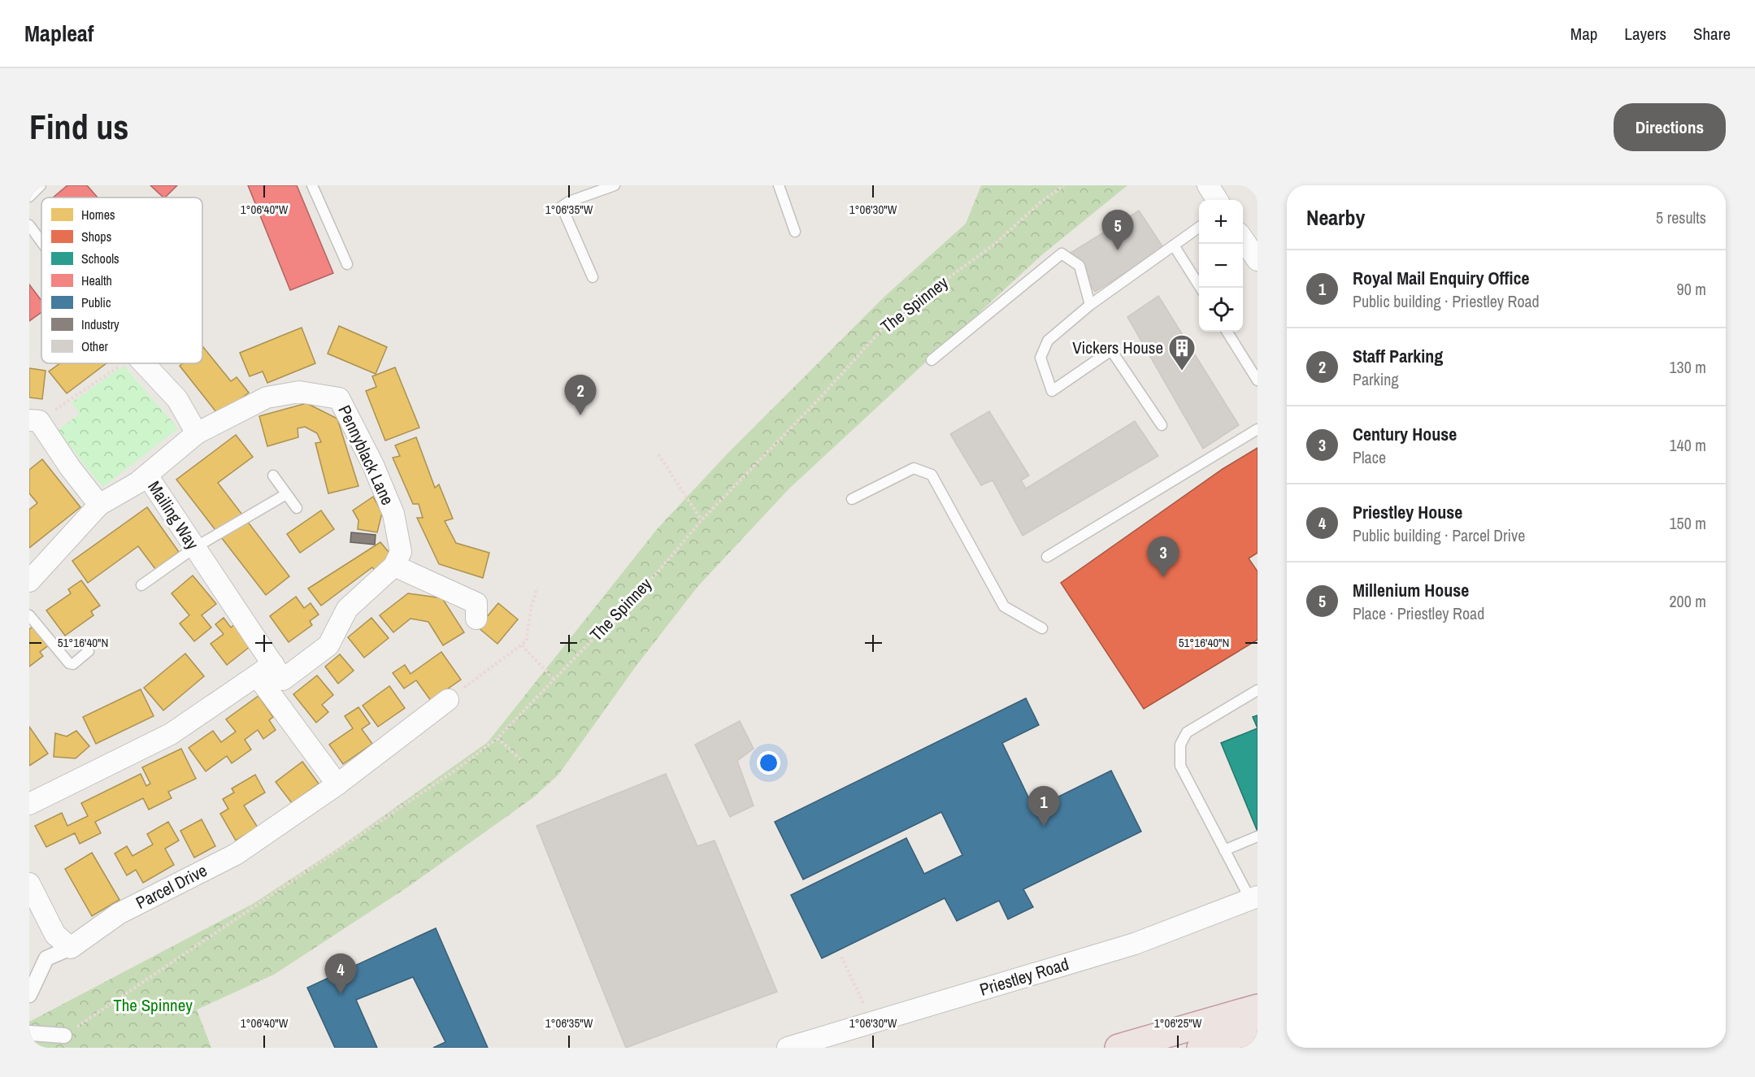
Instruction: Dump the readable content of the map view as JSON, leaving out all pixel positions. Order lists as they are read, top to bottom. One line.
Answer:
{"streets":{"street":["Pennyblack Lane","Mailing Way","Parcel Drive","Priestley Road"],"path":["The Spinney"]},"crossings":[["Pennyblack Lane","Mailing Way"]],"parks":["The Spinney"],"places":{"building":["Vickers House"]},"legend":["Homes","Shops","Schools","Health","Public","Industry","Other"],"page":{"header":"Mapleaf","nav":["Map","Layers","Share"],"buttons":"Directions","title":"Find us","heading":["Nearby","5 results"],"map_buttons":["+","−"],"pins":["5","2","3","1","4"],"list":[{"mark":"1","name":"Royal Mail Enquiry Office","note":"Public building · Priestley Road","value":"90 m"},{"mark":"2","name":"Staff Parking","note":"Parking","value":"130 m"},{"mark":"3","name":"Century House","note":"Place","value":"140 m"},{"mark":"4","name":"Priestley House","note":"Public building · Parcel Drive","value":"150 m"},{"mark":"5","name":"Millenium House","note":"Place · Priestley Road","value":"200 m"}]},"coordinates":["1°06'40\"W","1°06'35\"W","1°06'30\"W","51°16'40\"N","1°06'25\"W"]}
